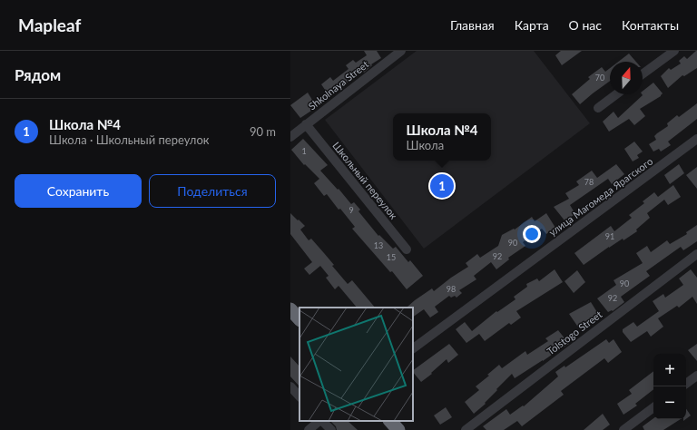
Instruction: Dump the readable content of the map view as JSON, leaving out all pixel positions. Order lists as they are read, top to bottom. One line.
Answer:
{"streets":{"street":["Shkolnaya Street","Школьный переулок","улица Магомеда Ярагского","Tolstogo Street"]},"crossings":[["Shkolnaya Street","Школьный переулок"]],"house_numbers":["70","1","78","9","91","90","13","92","15","90","98","92"],"north":"top","page":{"header":"Mapleaf","nav":["Главная","Карта","О нас","Контакты"],"heading":"Рядом","list":[{"mark":"1","name":"Школа №4","note":"Школа · Школьный переулок","value":"90 m"}],"popup":["Школа №4","Школа"],"buttons":["Сохранить","Поделиться"],"pins":"1","map_buttons":["+","−"]}}
